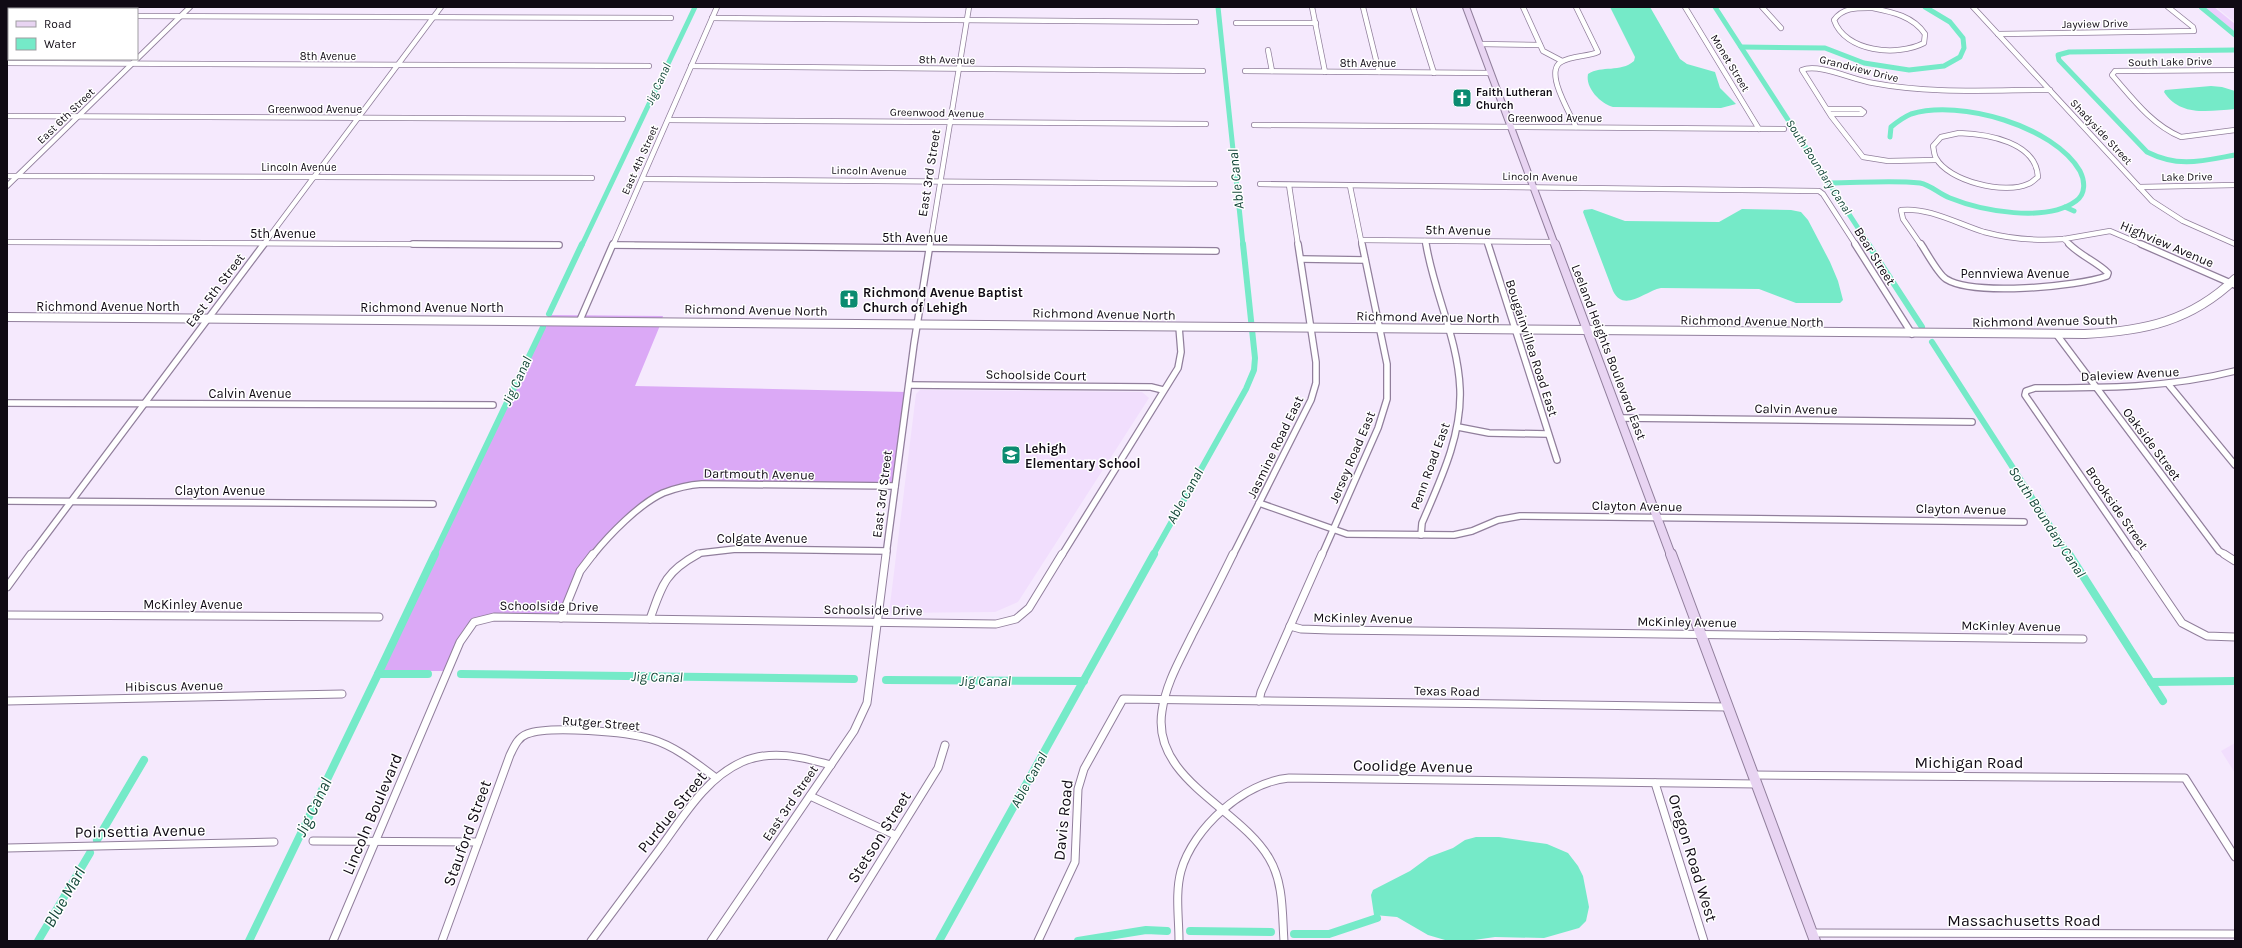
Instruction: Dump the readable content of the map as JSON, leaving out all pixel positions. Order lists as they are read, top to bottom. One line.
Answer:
{"streets":{"main road":["Leeland Heights Boulevard East"],"street":["Jayview Drive","8th Avenue","South Lake Drive","Monet Street","Grandview Drive","Greenwood Avenue","East 6th Street","Shadyside Street","East 4th Street","Lincoln Avenue","East 3rd Street","Lake Drive","5th Avenue","Highview Avenue","Bear Street","Pennviewa Avenue","East 5th Street","Richmond Avenue North","Richmond Avenue South","Bougainvillea Road East","Daleview Avenue","Schoolside Court","Calvin Avenue","Oakside Street","Jasmine Road East","Jersey Road East","Penn Road East","Dartmouth Avenue","Clayton Avenue","Brookside Street","Colgate Avenue","McKinley Avenue","Schoolside Drive","Hibiscus Avenue","Texas Road","Rutger Street","Michigan Road","Coolidge Avenue","Purdue Street","Lincoln Boulevard","Davis Road","Poinsettia Avenue","Stauford Street","Stetson Street","Oregon Road West","Massachusetts Road"]},"crossings":[["Jayview Drive","Shadyside Street"],["8th Avenue","East 6th Street"],["8th Avenue","East 4th Street"],["8th Avenue","East 3rd Street"],["8th Avenue","East 5th Street"],["8th Avenue","Leeland Heights Boulevard East"],["Monet Street","Greenwood Avenue"],["Grandview Drive","Shadyside Street"],["Greenwood Avenue","East 6th Street"],["Greenwood Avenue","East 4th Street"],["Greenwood Avenue","East 3rd Street"],["Greenwood Avenue","East 5th Street"],["Greenwood Avenue","Leeland Heights Boulevard East"],["East 6th Street","Lincoln Avenue"],["Shadyside Street","Lake Drive"],["East 4th Street","Lincoln Avenue"],["East 4th Street","5th Avenue"],["East 4th Street","Richmond Avenue North"],["Lincoln Avenue","East 3rd Street"],["Lincoln Avenue","Bear Street"],["Lincoln Avenue","East 5th Street"],["Lincoln Avenue","Leeland Heights Boulevard East"],["Lincoln Avenue","Jasmine Road East"],["Lincoln Avenue","Jersey Road East"],["East 3rd Street","5th Avenue"],["East 3rd Street","Richmond Avenue North"],["East 3rd Street","Schoolside Court"],["East 3rd Street","Dartmouth Avenue"],["East 3rd Street","Colgate Avenue"],["East 3rd Street","Schoolside Drive"],["East 3rd Street","Purdue Street"],["5th Avenue","East 5th Street"],["5th Avenue","Bougainvillea Road East"],["5th Avenue","Leeland Heights Boulevard East"],["5th Avenue","Jersey Road East"],["5th Avenue","Penn Road East"],["Highview Avenue","Pennviewa Avenue"],["Highview Avenue","Richmond Avenue South"],["Bear Street","Richmond Avenue North"],["Bear Street","Richmond Avenue South"],["East 5th Street","Richmond Avenue North"],["East 5th Street","Calvin Avenue"],["East 5th Street","Clayton Avenue"],["Richmond Avenue North","Richmond Avenue South"],["Richmond Avenue North","Bougainvillea Road East"],["Richmond Avenue North","Leeland Heights Boulevard East"],["Richmond Avenue North","Jasmine Road East"],["Richmond Avenue North","Jersey Road East"],["Richmond Avenue North","Penn Road East"],["Richmond Avenue North","Schoolside Drive"],["Richmond Avenue South","Oakside Street"],["Leeland Heights Boulevard East","Calvin Avenue"],["Leeland Heights Boulevard East","Clayton Avenue"],["Leeland Heights Boulevard East","McKinley Avenue"],["Leeland Heights Boulevard East","Texas Road"],["Leeland Heights Boulevard East","Michigan Road"],["Leeland Heights Boulevard East","Coolidge Avenue"],["Leeland Heights Boulevard East","Massachusetts Road"],["Daleview Avenue","Oakside Street"],["Daleview Avenue","Brookside Street"],["Schoolside Court","Schoolside Drive"],["Jasmine Road East","Clayton Avenue"],["Jasmine Road East","Texas Road"],["Jasmine Road East","Coolidge Avenue"],["Jasmine Road East","Davis Road"],["Jersey Road East","Clayton Avenue"],["Jersey Road East","McKinley Avenue"],["Jersey Road East","Texas Road"],["Penn Road East","Clayton Avenue"],["Dartmouth Avenue","Schoolside Drive"],["Colgate Avenue","Schoolside Drive"],["Schoolside Drive","Lincoln Boulevard"],["Texas Road","Davis Road"],["Rutger Street","Purdue Street"],["Rutger Street","Stauford Street"],["Michigan Road","Coolidge Avenue"],["Coolidge Avenue","Oregon Road West"]],"water":["Jig Canal","South Boundary Canal","Able Canal","Blue Marl"],"places":{"church":["Faith Lutheran Church","Richmond Avenue Baptist Church of Lehigh"],"school or university":["Lehigh Elementary School"]},"legend":["Road","Water"]}
